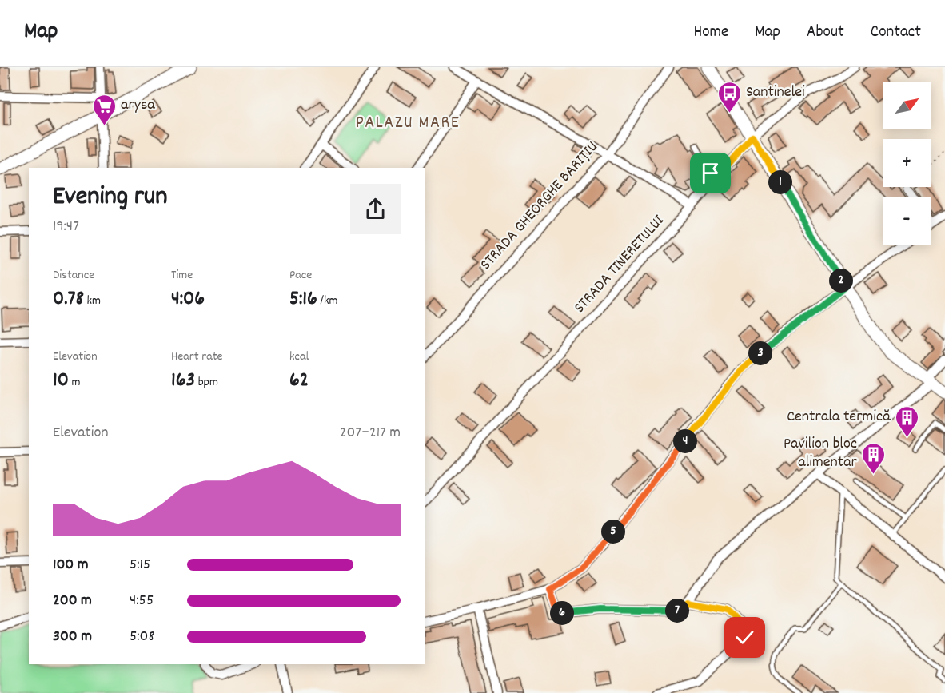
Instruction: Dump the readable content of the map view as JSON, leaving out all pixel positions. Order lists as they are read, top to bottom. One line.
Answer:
{"streets":{"street":["STRADA GHEORGHE BARIȚIU","STRADA TINERETULUI"]},"districts":["PALAZU MARE"],"places":{"bus stop":["Santinelei"],"supermarket":["arysa"],"building":["Centrala termică","Pavilion bloc alimentar"]},"north":"top right","page":{"header":"Map","nav":["Home","Map","About","Contact"],"map_buttons":["+","−"],"heading":["Evening run","19:47"],"pins":["1","2","3","4","5","7","6"],"stats":[["Distance","0.78 km"],["Time","4:06"],["Pace","5:16 /km"],["Elevation","10 m"],["Heart rate","163 bpm"],["kcal","62"]],"chart":["Elevation","207–217 m"],"list":[{"name":"100 m","note":"5:15"},{"name":"200 m","note":"4:55"},{"name":"300 m","note":"5:08"}]}}
